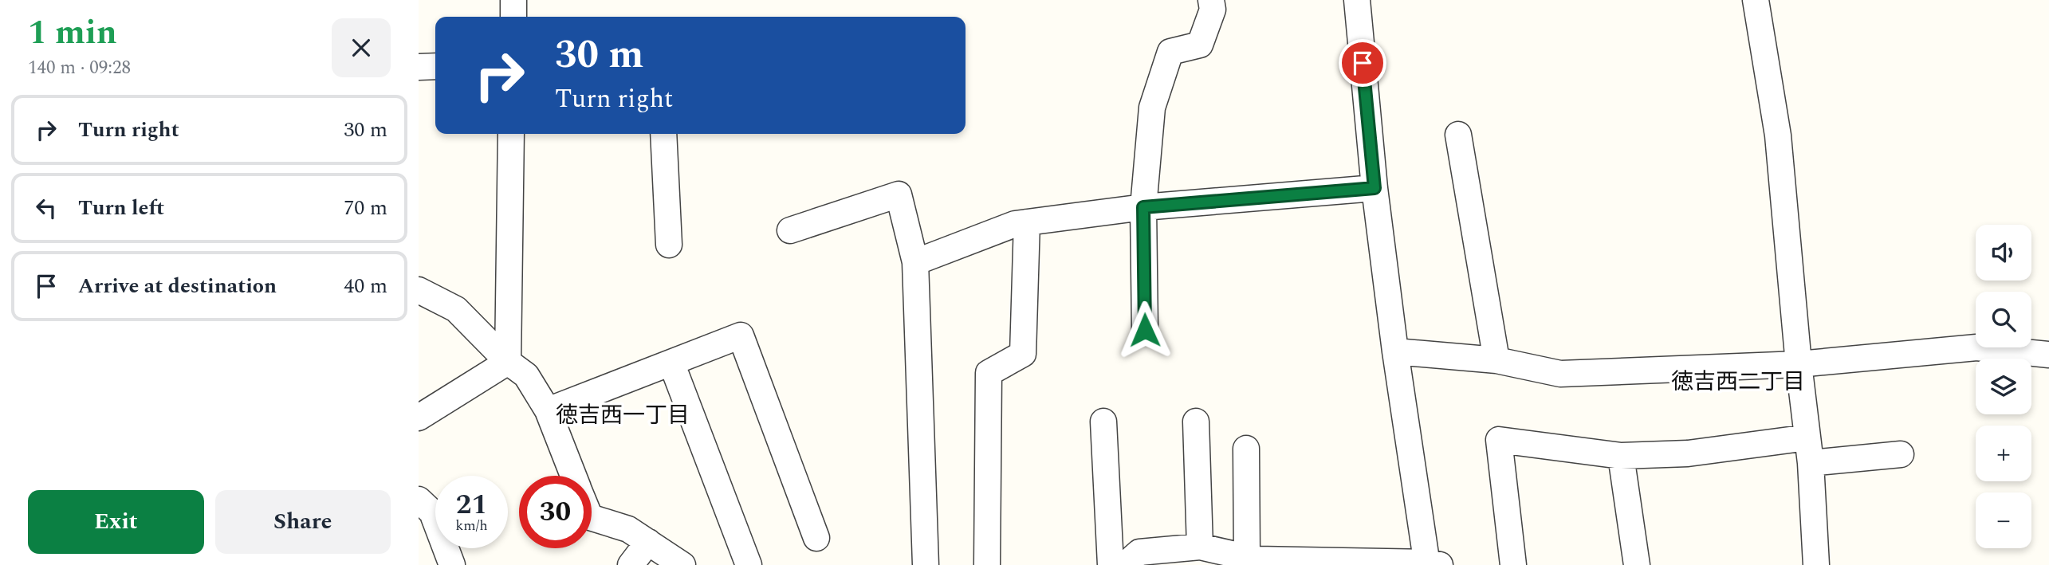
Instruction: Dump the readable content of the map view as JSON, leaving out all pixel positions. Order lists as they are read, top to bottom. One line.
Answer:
{"districts":["徳吉西二丁目","徳吉西一丁目"],"page":{"heading":["1 min","140 m · 09:28"],"turn":["30 m","Turn right"],"list":[{"name":"Turn right","value":"30 m"},{"name":"Turn left","value":"70 m"},{"name":"Arrive at destination","value":"40 m"}],"map_buttons":["+","−"],"speed":"21 km/h","limit":"30","buttons":["Exit","Share"]}}
